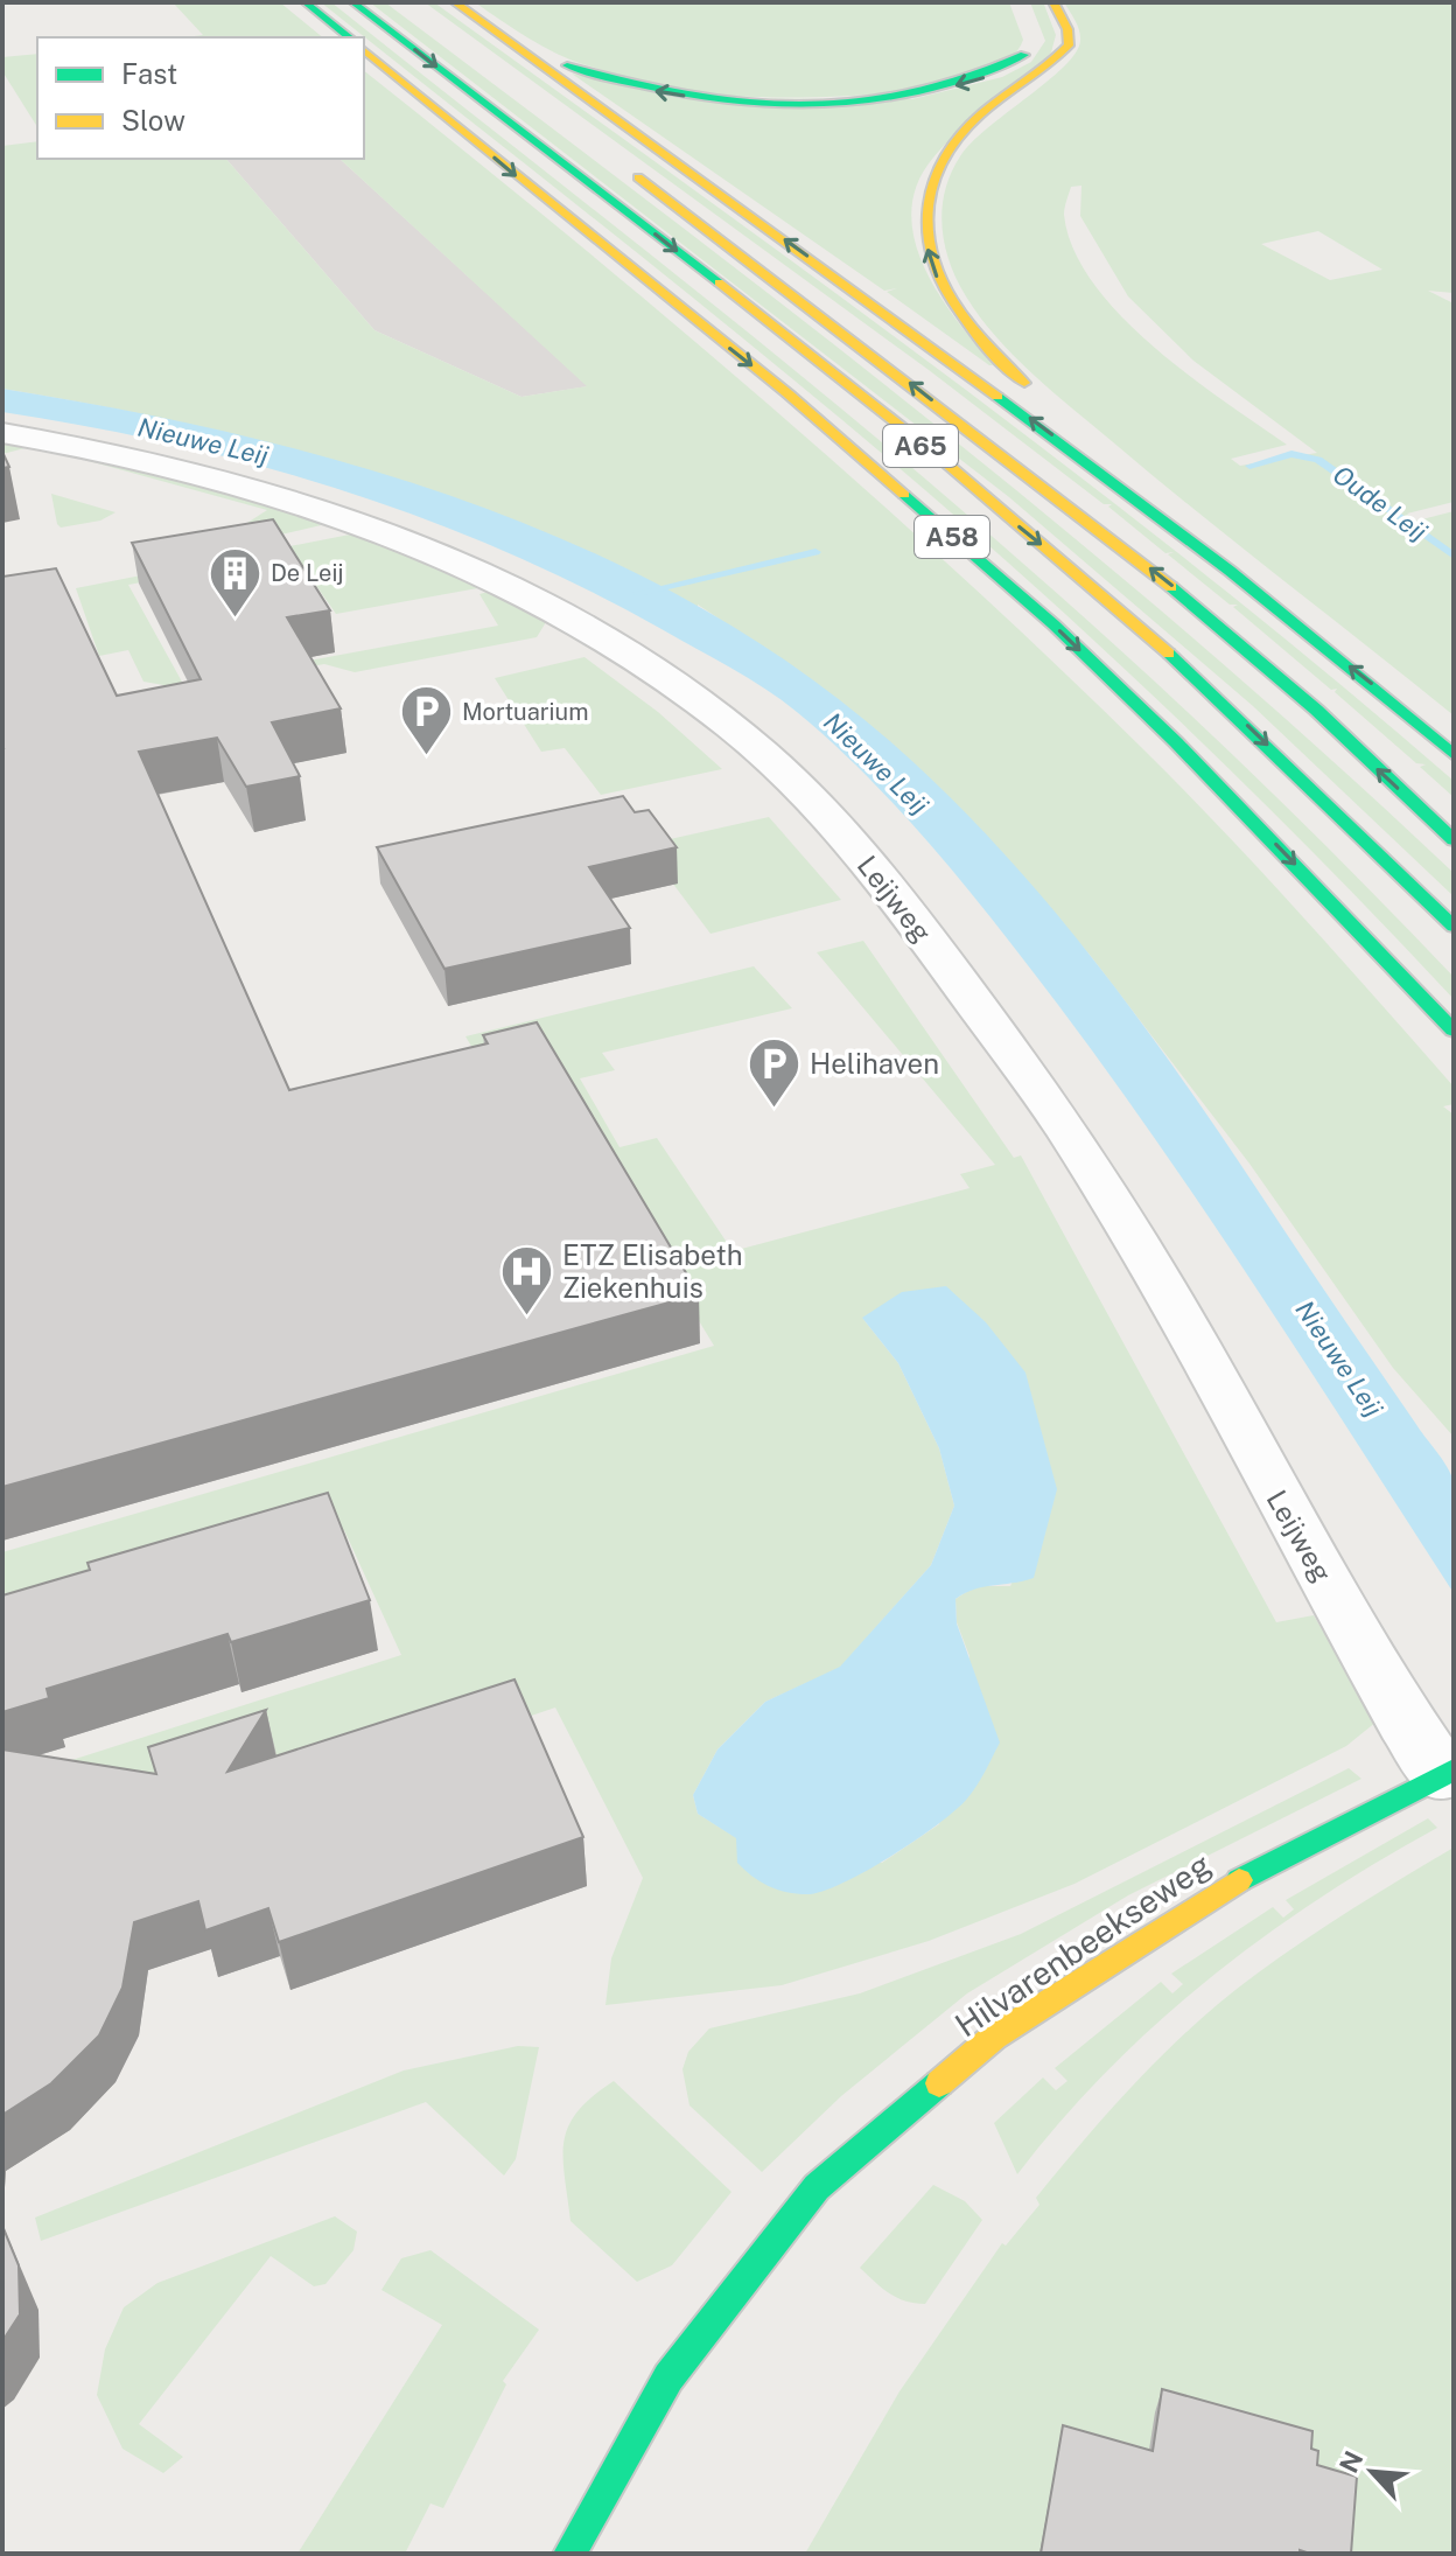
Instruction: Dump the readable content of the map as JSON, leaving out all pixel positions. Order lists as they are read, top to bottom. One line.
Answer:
{"streets":{"main road":["A65","A58","Hilvarenbeekseweg"],"street":["Leijweg"]},"crossings":[["Leijweg","Hilvarenbeekseweg"]],"water":["Nieuwe Leij","Oude Leij"],"places":{"building":["De Leij"],"parking":["Mortuarium","Helihaven"],"hospital":["ETZ Elisabeth Ziekenhuis"]},"legend":["Fast","Slow"],"north":"top left"}
